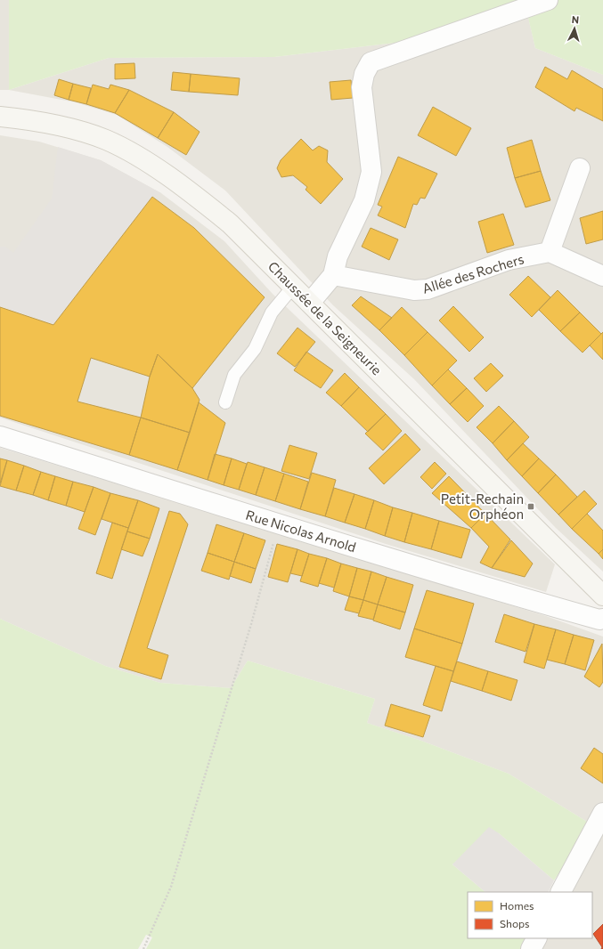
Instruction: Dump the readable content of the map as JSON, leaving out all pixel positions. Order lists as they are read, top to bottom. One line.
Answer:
{"streets":{"main road":["Chaussée de la Seigneurie"],"street":["Allée des Rochers","Rue Nicolas Arnold"]},"places":{"transit":["Petit-Rechain Orphéon"]},"legend":["Homes","Shops"],"north":"top"}
